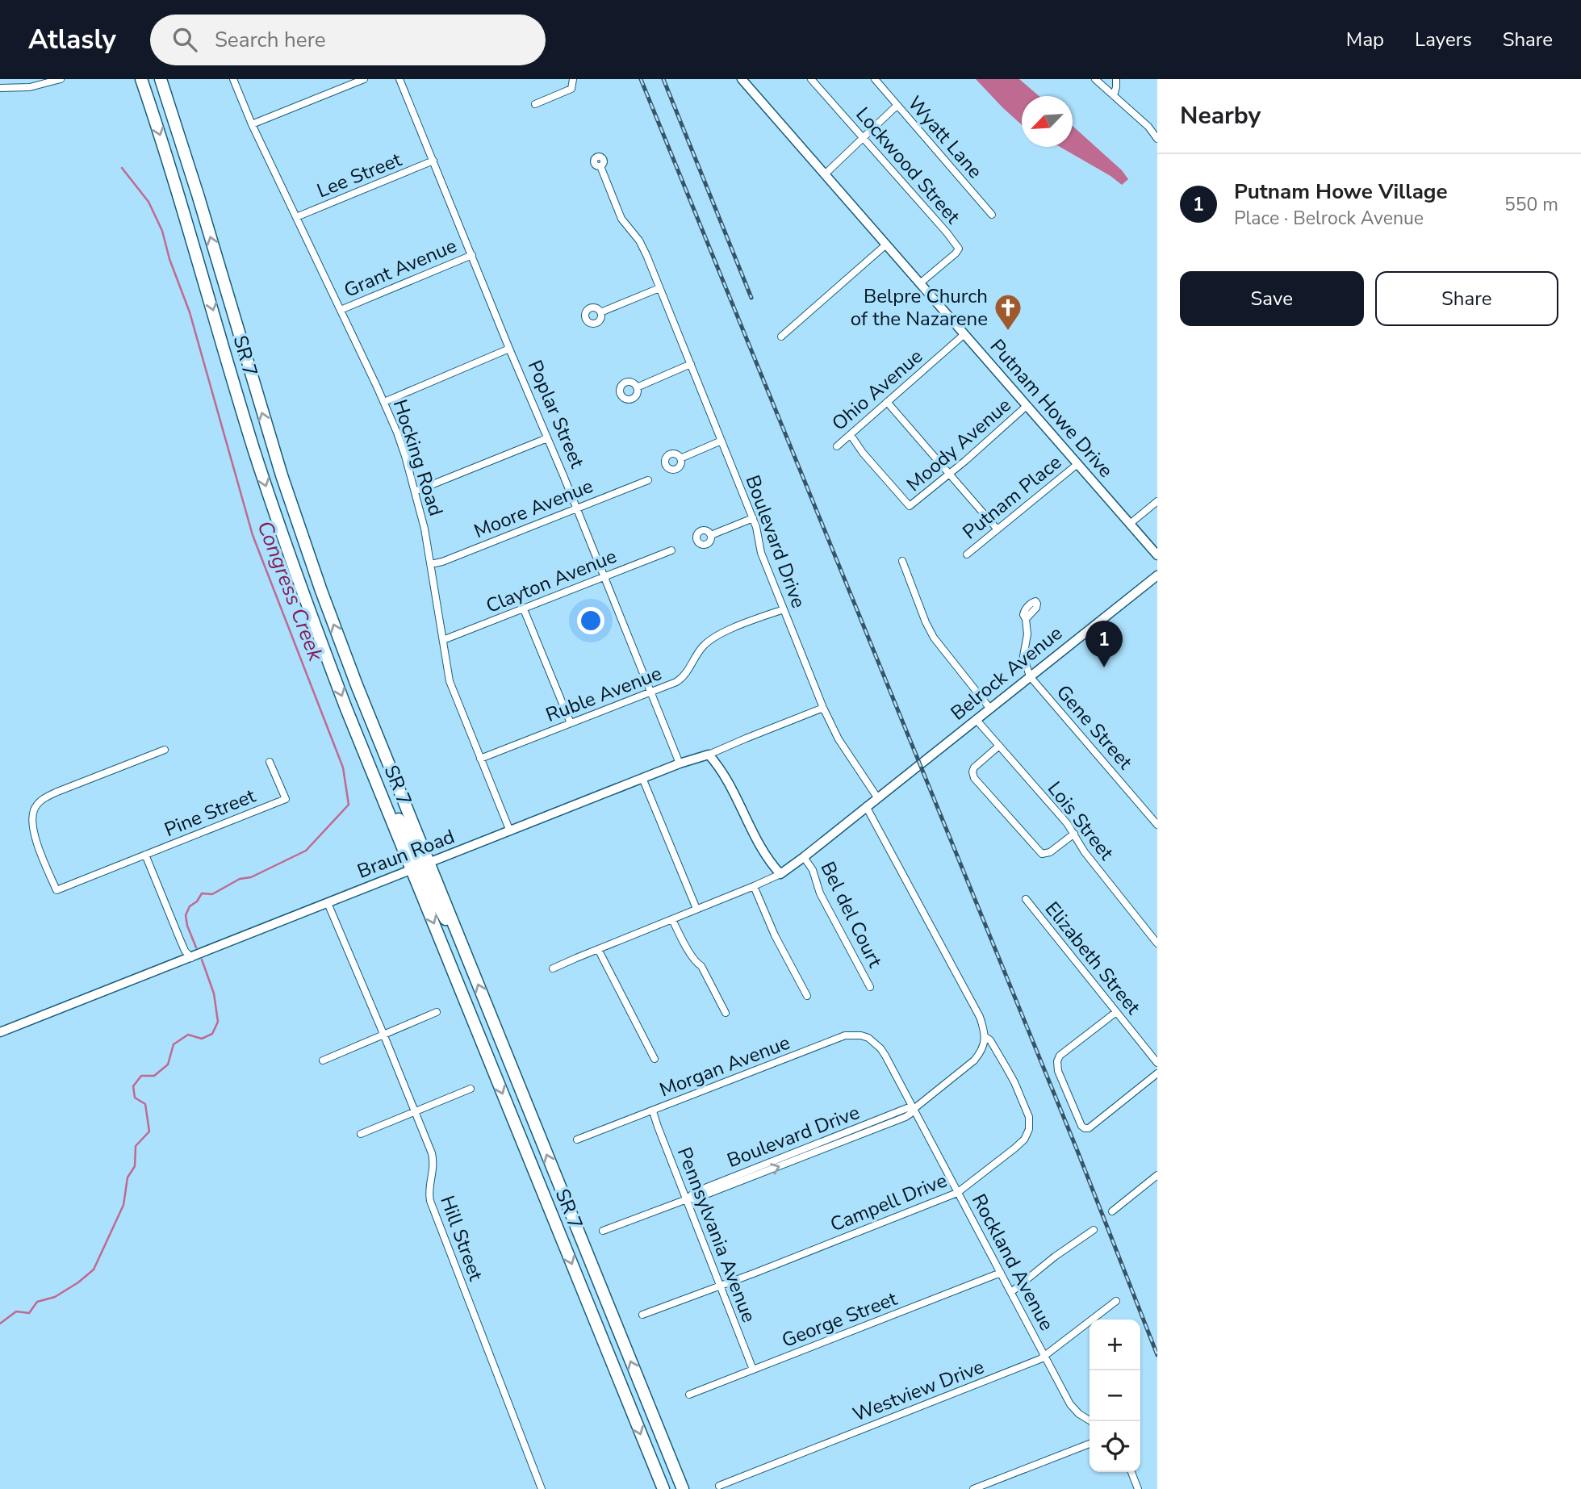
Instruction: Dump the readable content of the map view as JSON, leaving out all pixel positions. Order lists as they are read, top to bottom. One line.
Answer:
{"streets":{"highway":["SR 7"],"street":["Wyatt Lane","Lockwood Street","Lee Street","Grant Avenue","Ohio Avenue","Putnam Howe Drive","Poplar Street","Moody Avenue","Hocking Road","Putnam Place","Moore Avenue","Boulevard Drive","Clayton Avenue","Belrock Avenue","Ruble Avenue","Gene Street","Pine Street","Lois Street","Braun Road","Bel del Court","Elizabeth Street","Morgan Avenue","Campell Drive","Pennsylvania Avenue","Hill Street","Rockland Avenue","George Street","Westview Drive"]},"crossings":[["Lockwood Street","Putnam Howe Drive"],["Lee Street","Poplar Street"],["Lee Street","Hocking Road"],["Grant Avenue","Poplar Street"],["Grant Avenue","Hocking Road"],["SR 7","Braun Road"],["Ohio Avenue","Putnam Howe Drive"],["Ohio Avenue","Moody Avenue"],["Putnam Howe Drive","Moody Avenue"],["Putnam Howe Drive","Putnam Place"],["Poplar Street","Moore Avenue"],["Poplar Street","Clayton Avenue"],["Poplar Street","Ruble Avenue"],["Poplar Street","Braun Road"],["Hocking Road","Moore Avenue"],["Hocking Road","Clayton Avenue"],["Hocking Road","Ruble Avenue"],["Hocking Road","Braun Road"],["Boulevard Drive","Belrock Avenue"],["Boulevard Drive","Ruble Avenue"],["Boulevard Drive","Braun Road"],["Boulevard Drive","Campell Drive"],["Boulevard Drive","Pennsylvania Avenue"],["Boulevard Drive","Rockland Avenue"],["Belrock Avenue","Gene Street"],["Belrock Avenue","Lois Street"],["Braun Road","Hill Street"],["Morgan Avenue","Pennsylvania Avenue"],["Morgan Avenue","Rockland Avenue"],["Campell Drive","Pennsylvania Avenue"],["Campell Drive","Rockland Avenue"],["Pennsylvania Avenue","George Street"],["Rockland Avenue","George Street"],["Rockland Avenue","Westview Drive"]],"water":["Congress Creek"],"places":{"church":["Belpre Church of the Nazarene"]},"north":"bottom left","page":{"header":"Atlasly","search":"Search here","nav":["Map","Layers","Share"],"heading":"Nearby","list":[{"mark":"1","name":"Putnam Howe Village","note":"Place · Belrock Avenue","value":"550 m"}],"buttons":["Save","Share"],"pins":"1","map_buttons":["+","−"]}}
